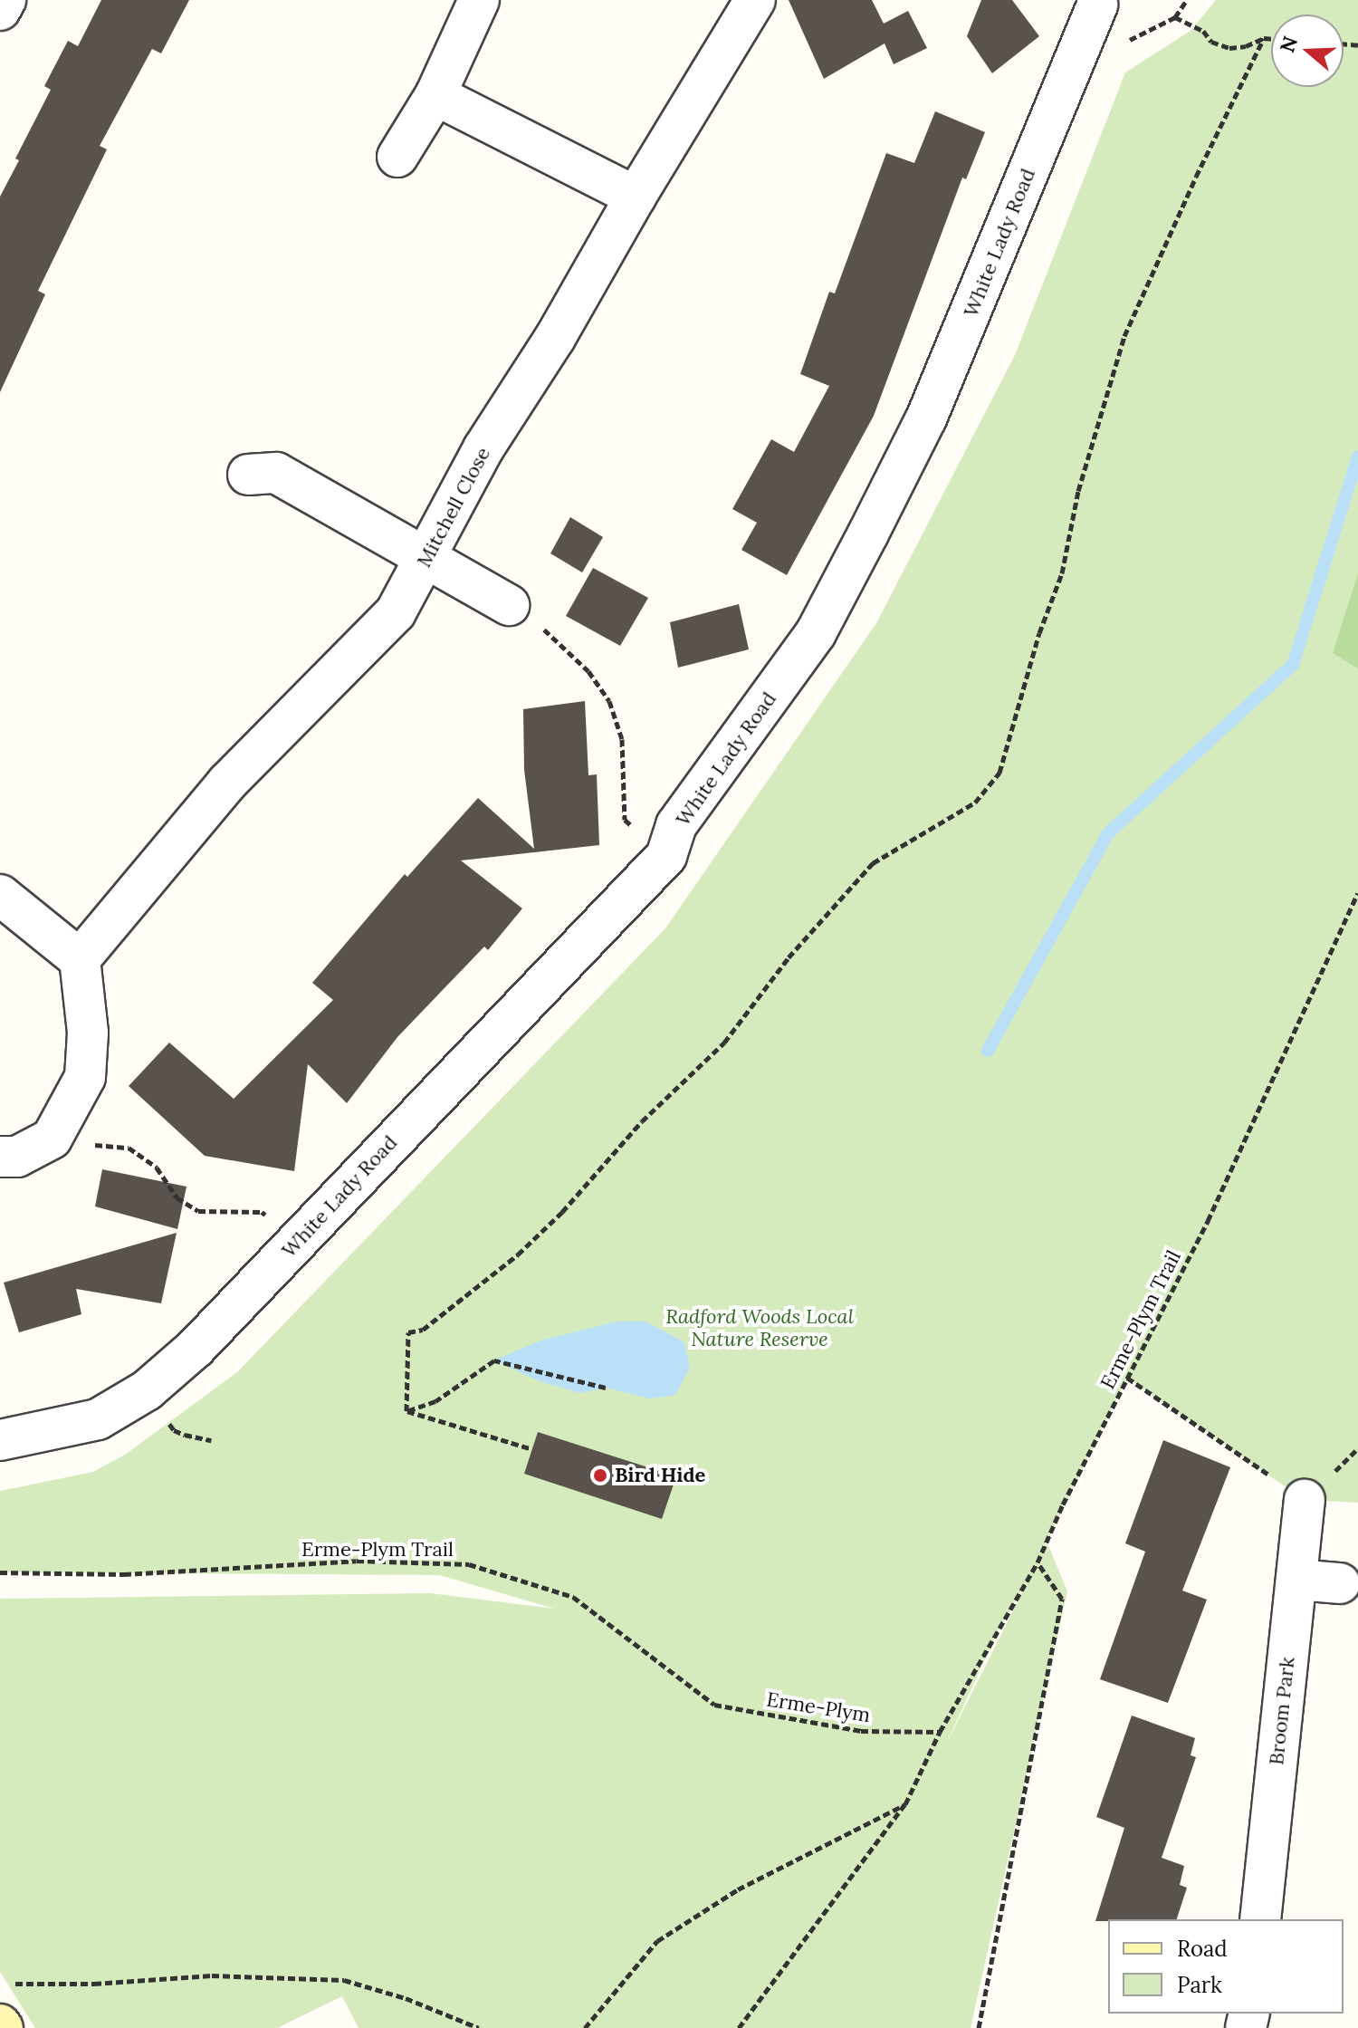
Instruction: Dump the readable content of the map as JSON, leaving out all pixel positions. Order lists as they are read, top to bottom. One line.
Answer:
{"streets":{"street":["White Lady Road","Mitchell Close","Broom Park"],"path":["Erme-Plym Trail","Erme-Plym"]},"crossings":[["Erme-Plym Trail","Erme-Plym"]],"parks":["Radford Woods Local Nature Reserve"],"places":["Bird Hide"],"legend":["Road","Park"],"north":"left"}
